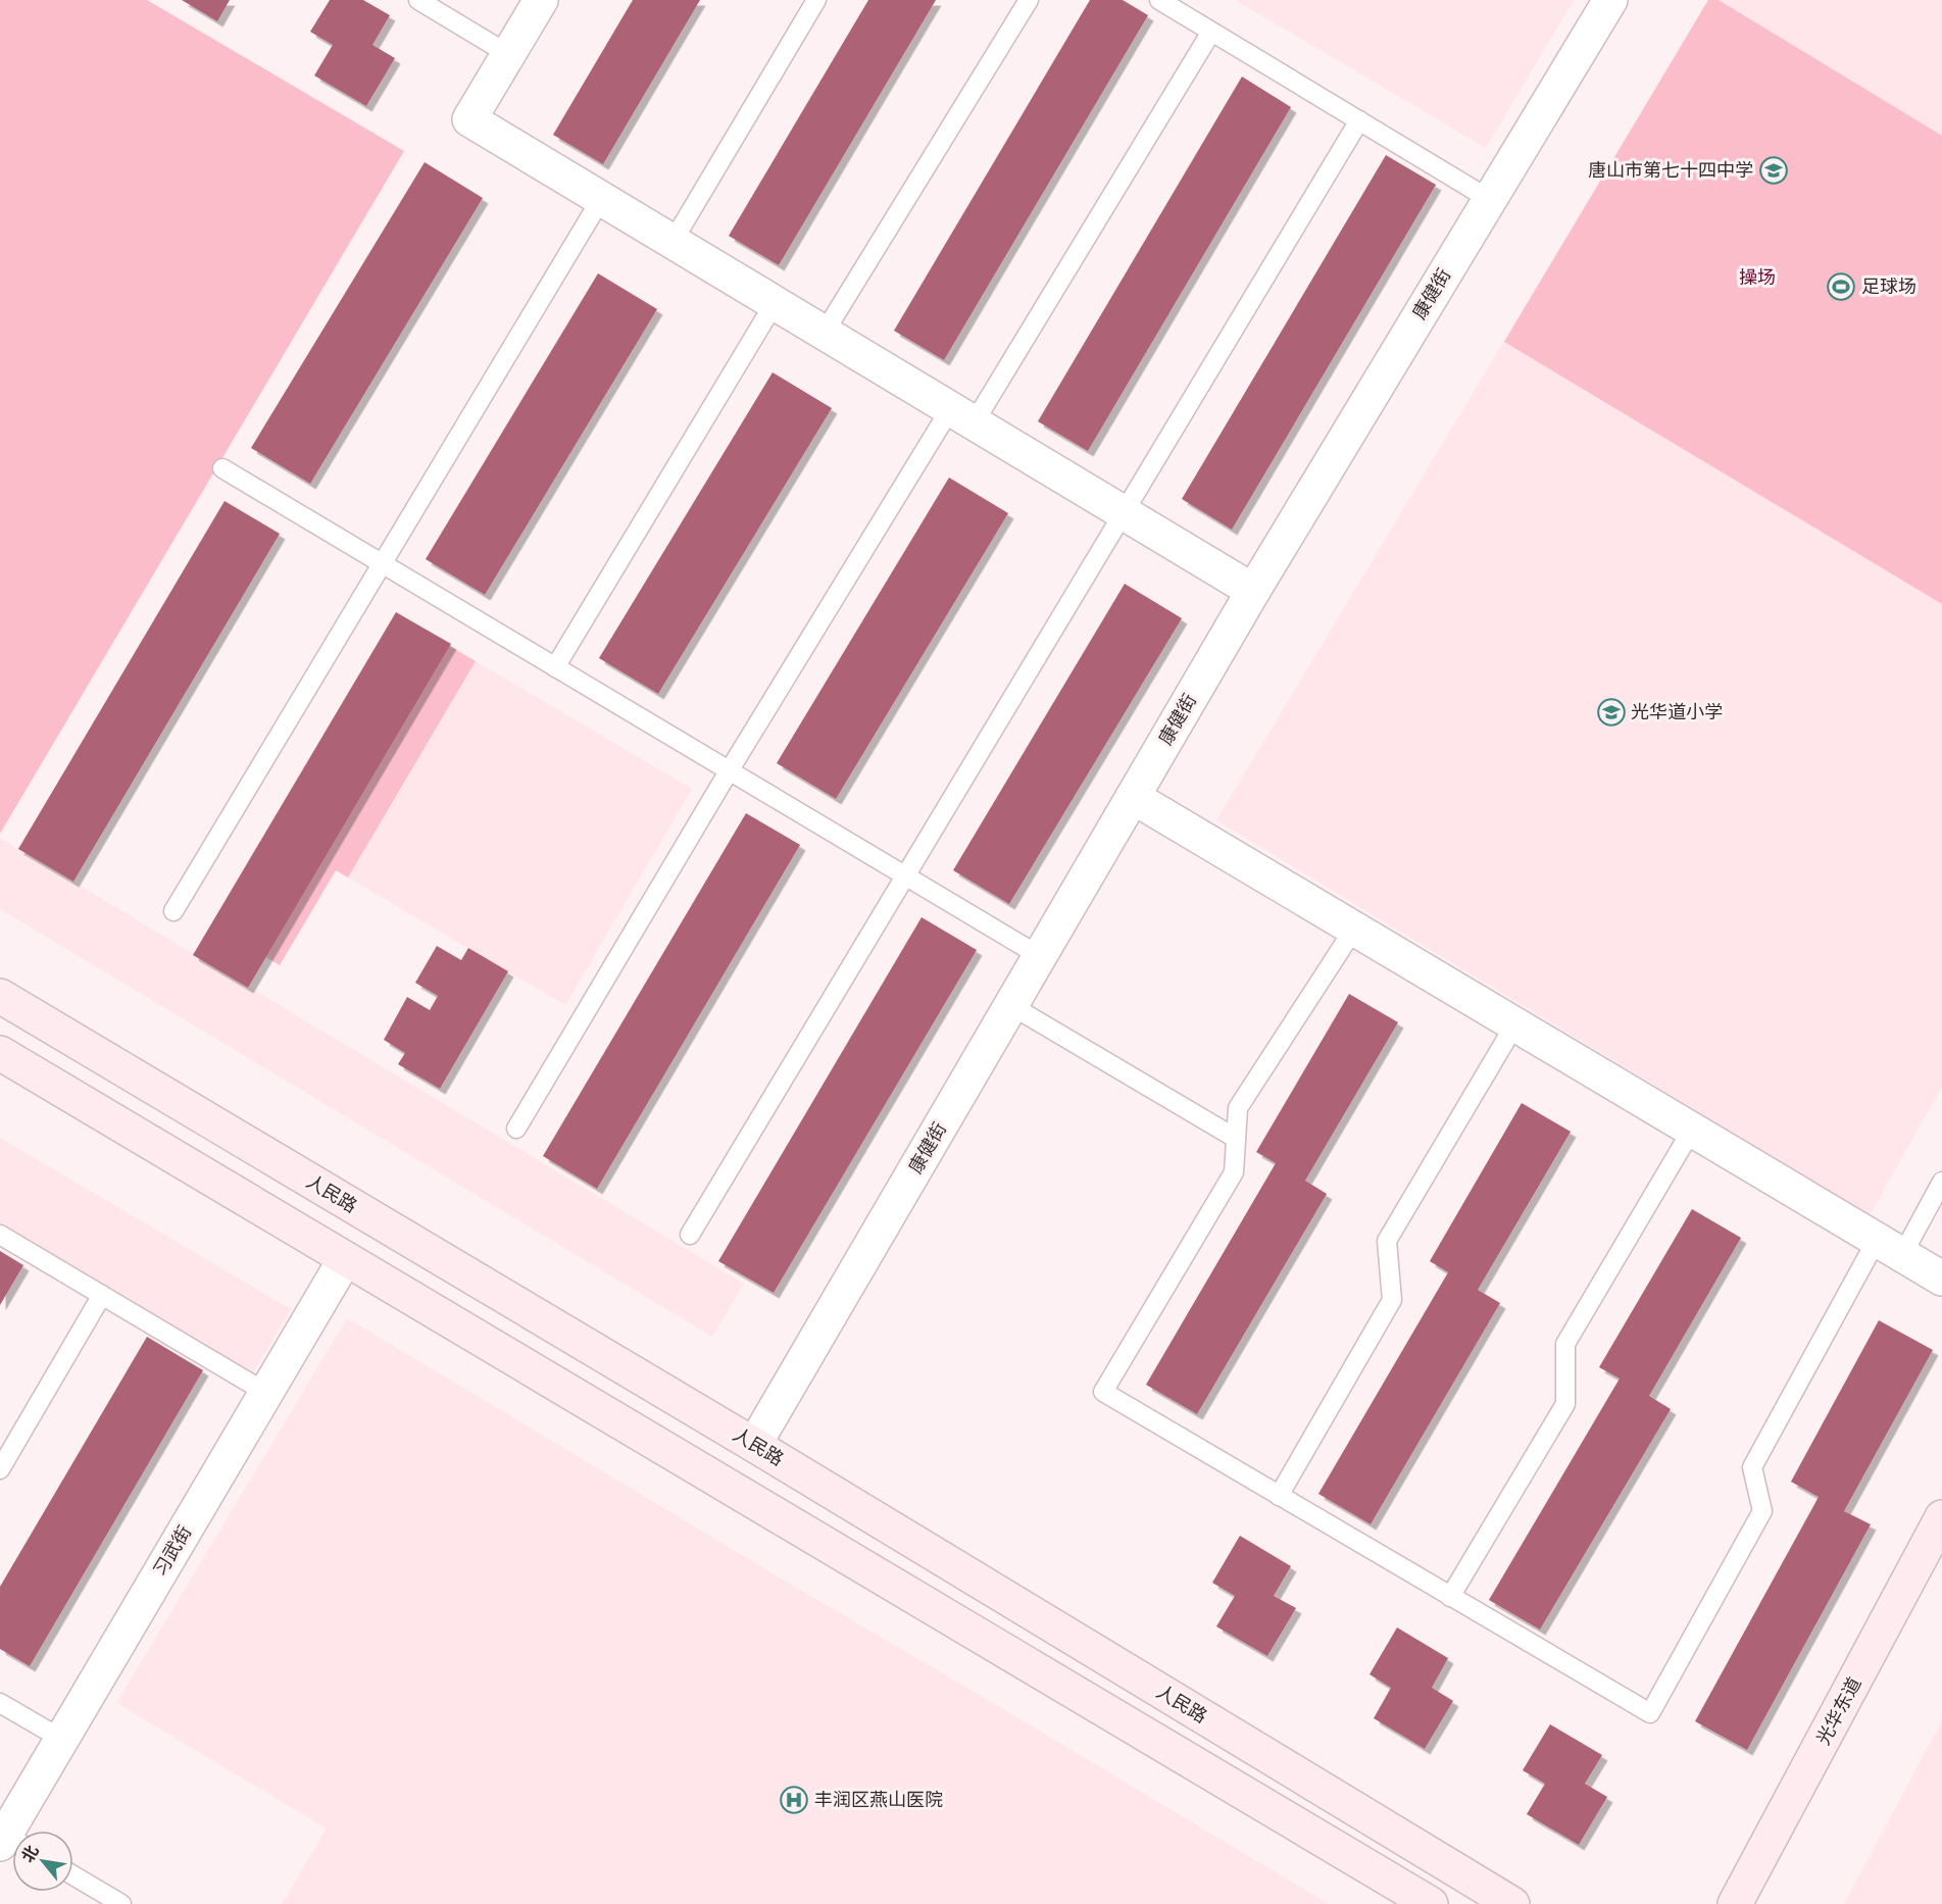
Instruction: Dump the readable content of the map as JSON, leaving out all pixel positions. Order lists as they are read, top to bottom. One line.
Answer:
{"streets":{"main road":["人民路","光华东道"],"street":["康健街","习武街"]},"crossings":[["康健街","人民路"]],"parks":["操场"],"places":{"school or university":["唐山市第七十四中学","光华道小学"],"sports":["足球场"],"hospital":["丰润区燕山医院"]},"north":"top left"}
